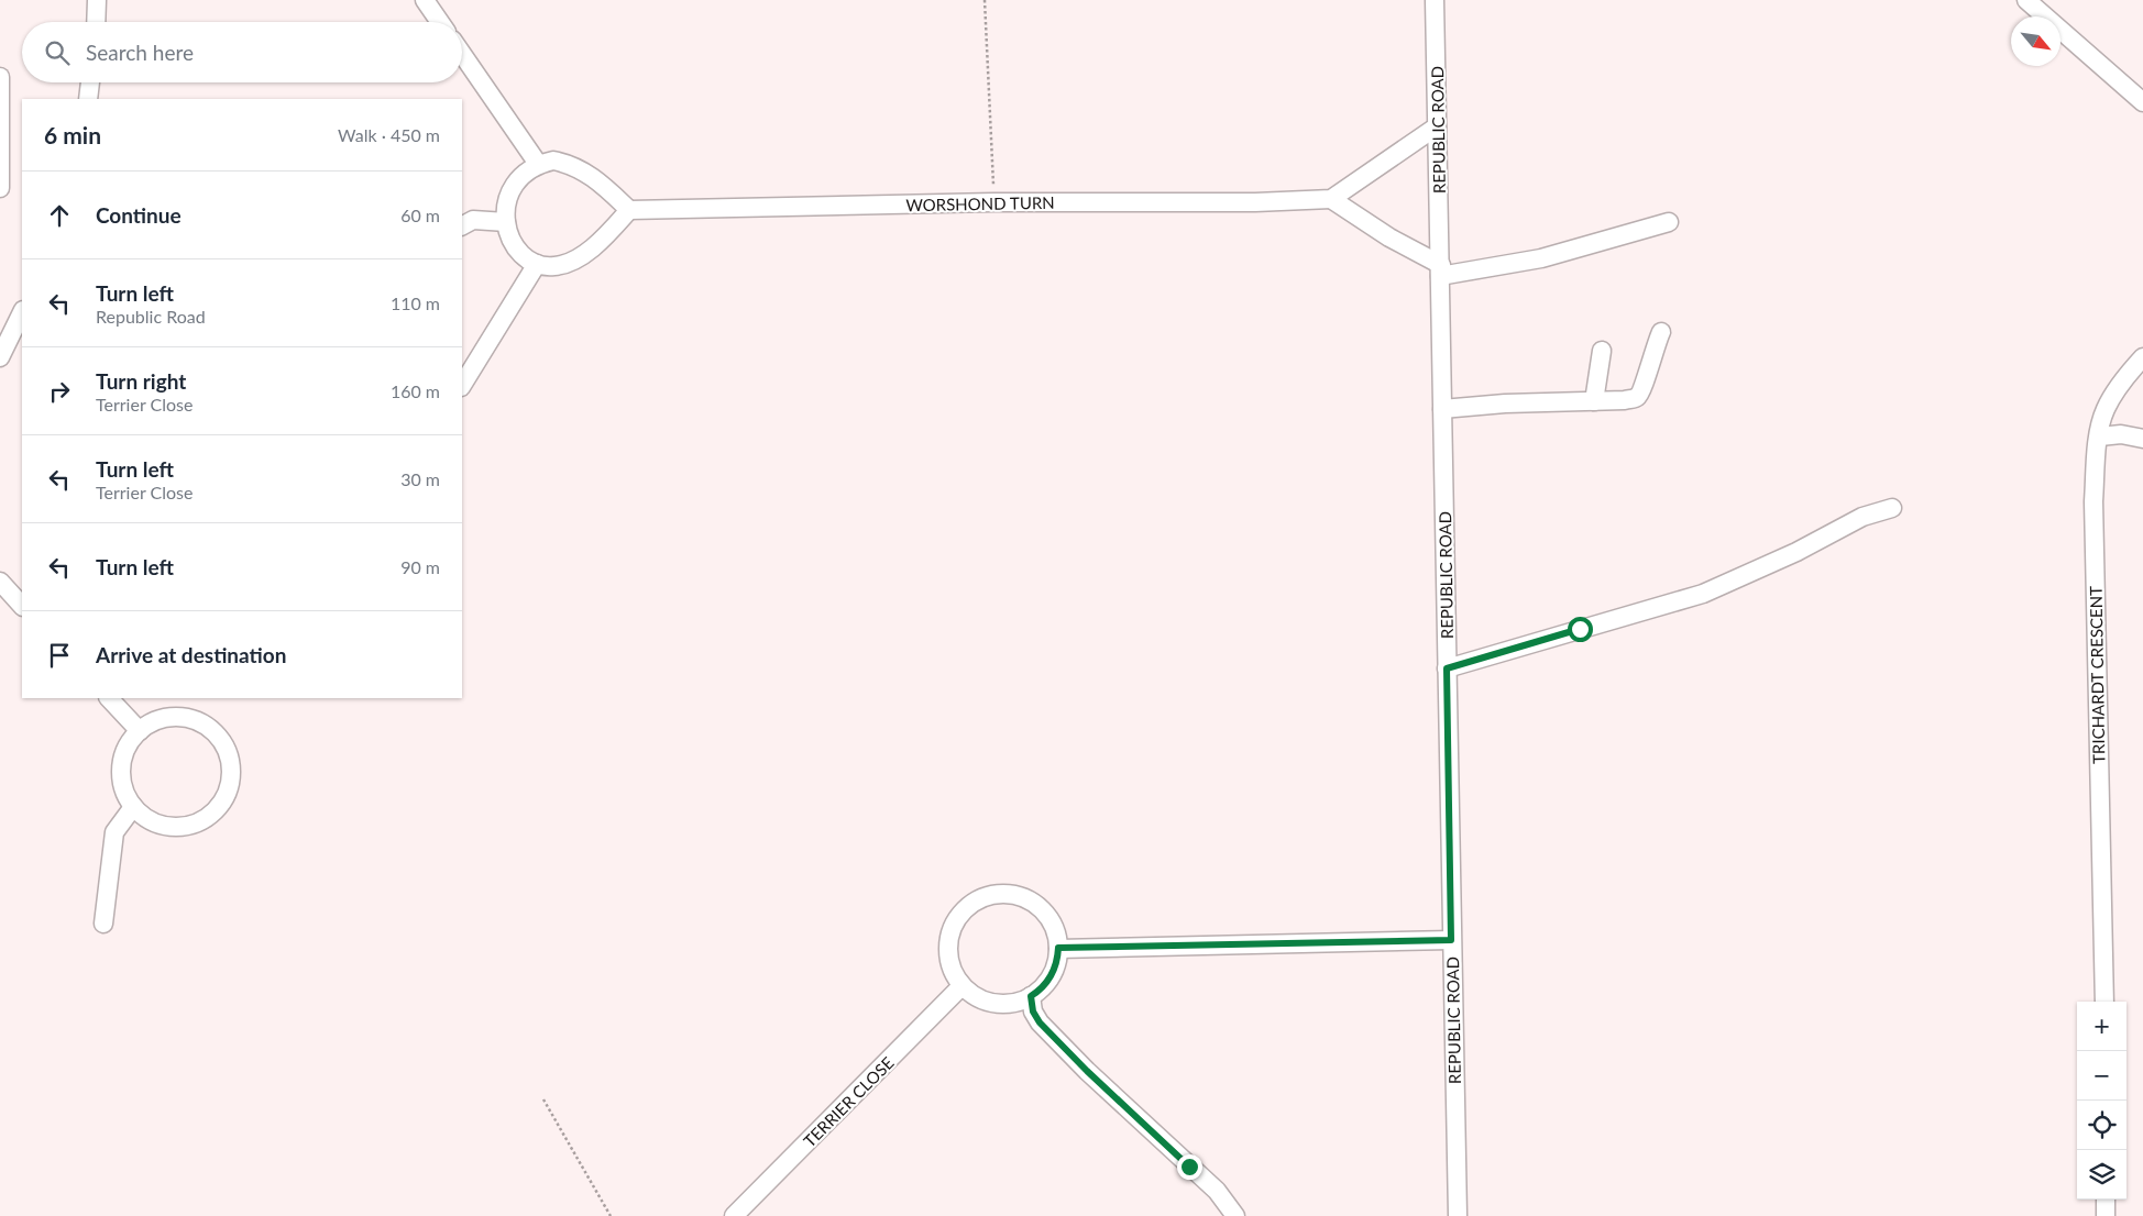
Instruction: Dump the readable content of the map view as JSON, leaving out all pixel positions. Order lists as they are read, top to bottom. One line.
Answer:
{"streets":{"street":["REPUBLIC ROAD","WORSHOND TURN","TRICHARDT CRESCENT","TERRIER CLOSE"]},"north":"bottom right","page":{"search":"Search here","heading":["6 min","Walk · 450 m"],"list":[["Continue","60 m"],["Turn left","Republic Road","110 m"],["Turn right","Terrier Close","160 m"],["Turn left","Terrier Close","30 m"],["Turn left","90 m"],"Arrive at destination"],"map_buttons":["+","−"]}}
